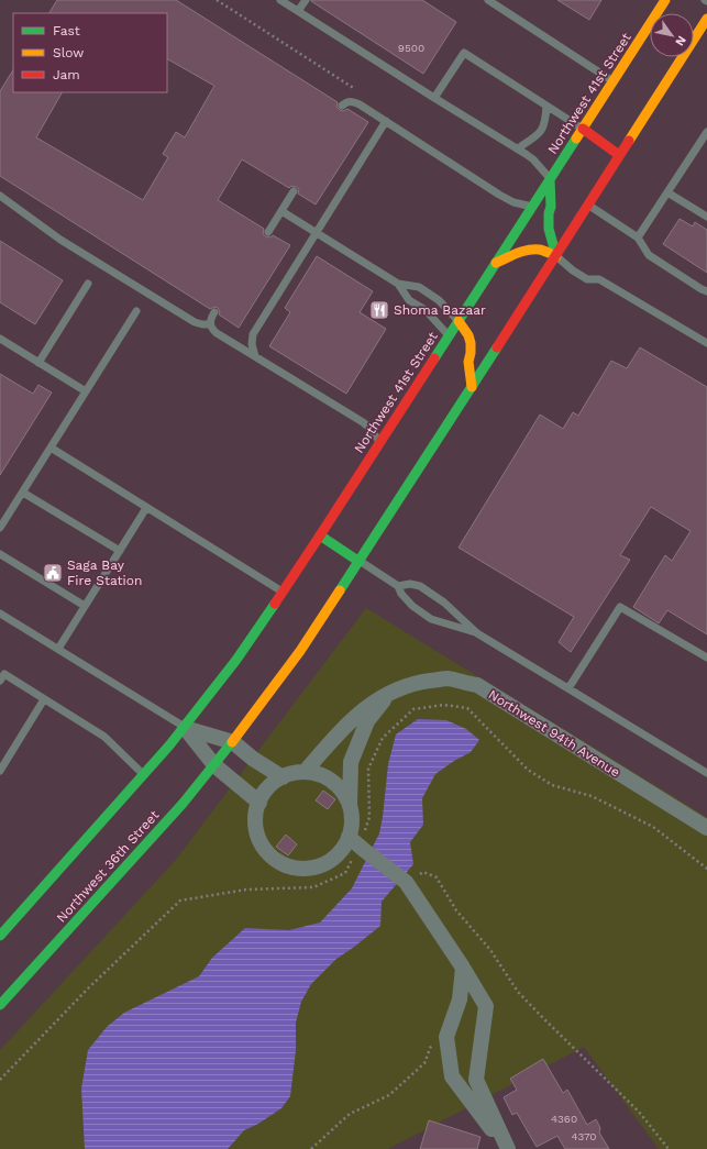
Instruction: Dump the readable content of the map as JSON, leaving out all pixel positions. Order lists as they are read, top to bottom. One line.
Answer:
{"streets":{"main road":["Northwest 41st Street","Northwest 36th Street"],"street":["Northwest 94th Avenue"]},"places":{"restaurant":["Shoma Bazaar"],"public building":["Saga Bay Fire Station"]},"house_numbers":["9500","4360","4370"],"legend":["Fast","Slow","Jam"],"north":"bottom right"}
